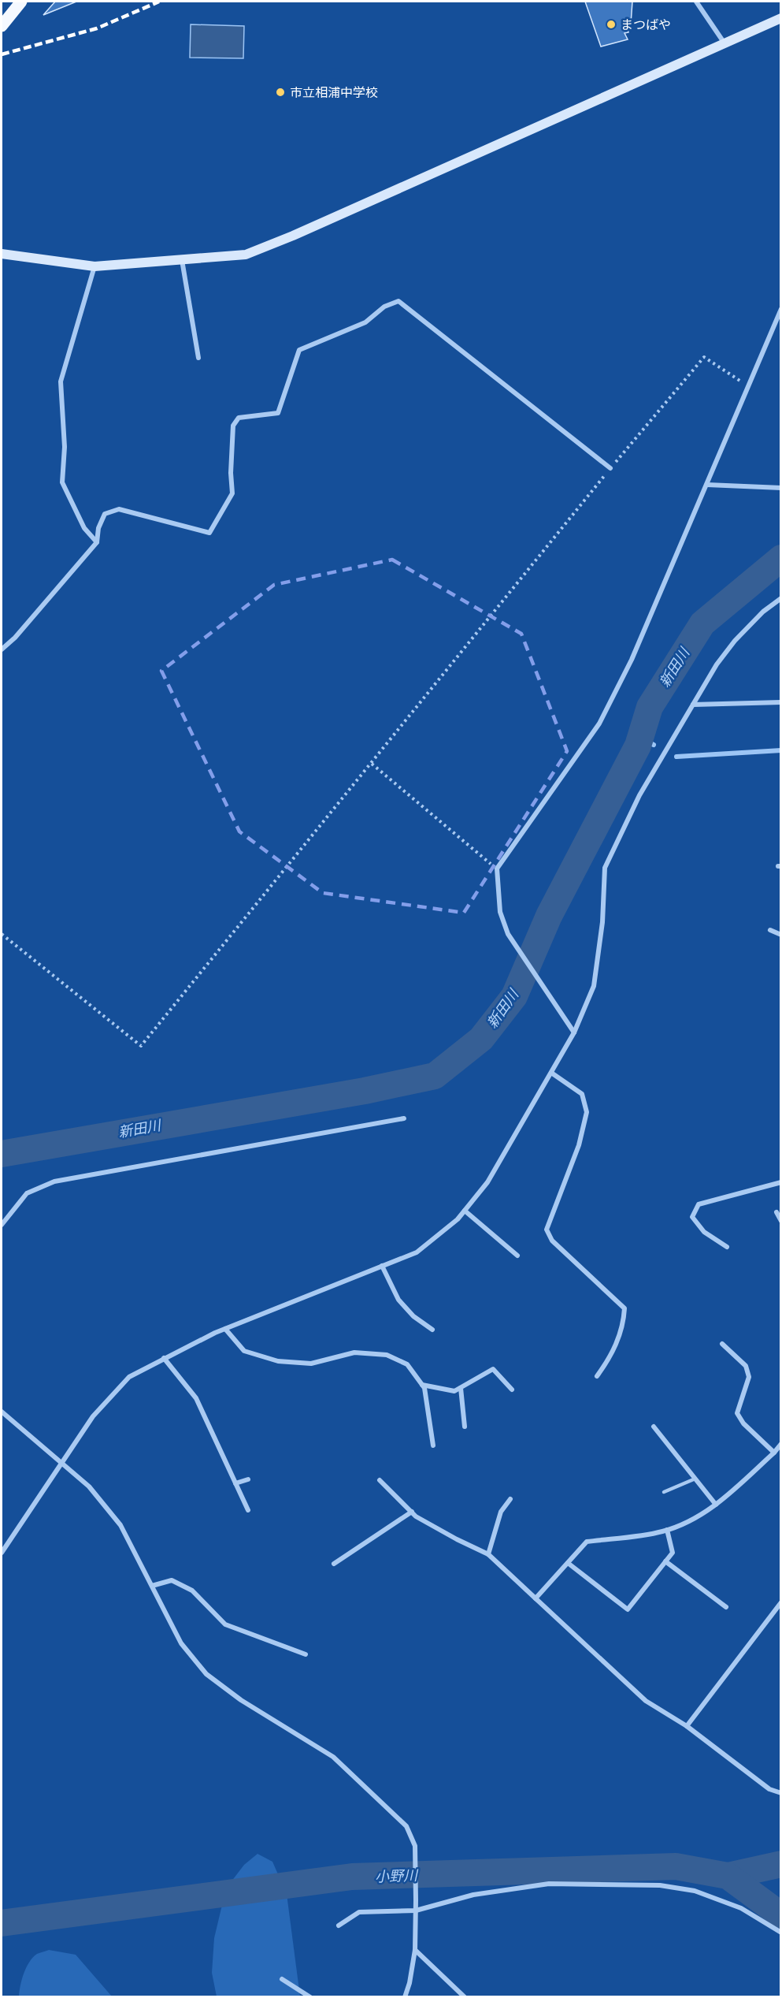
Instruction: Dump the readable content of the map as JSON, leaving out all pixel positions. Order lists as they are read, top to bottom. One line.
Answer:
{"water":["新田川","小野川"],"places":["まつばや","市立相浦中学校"]}
